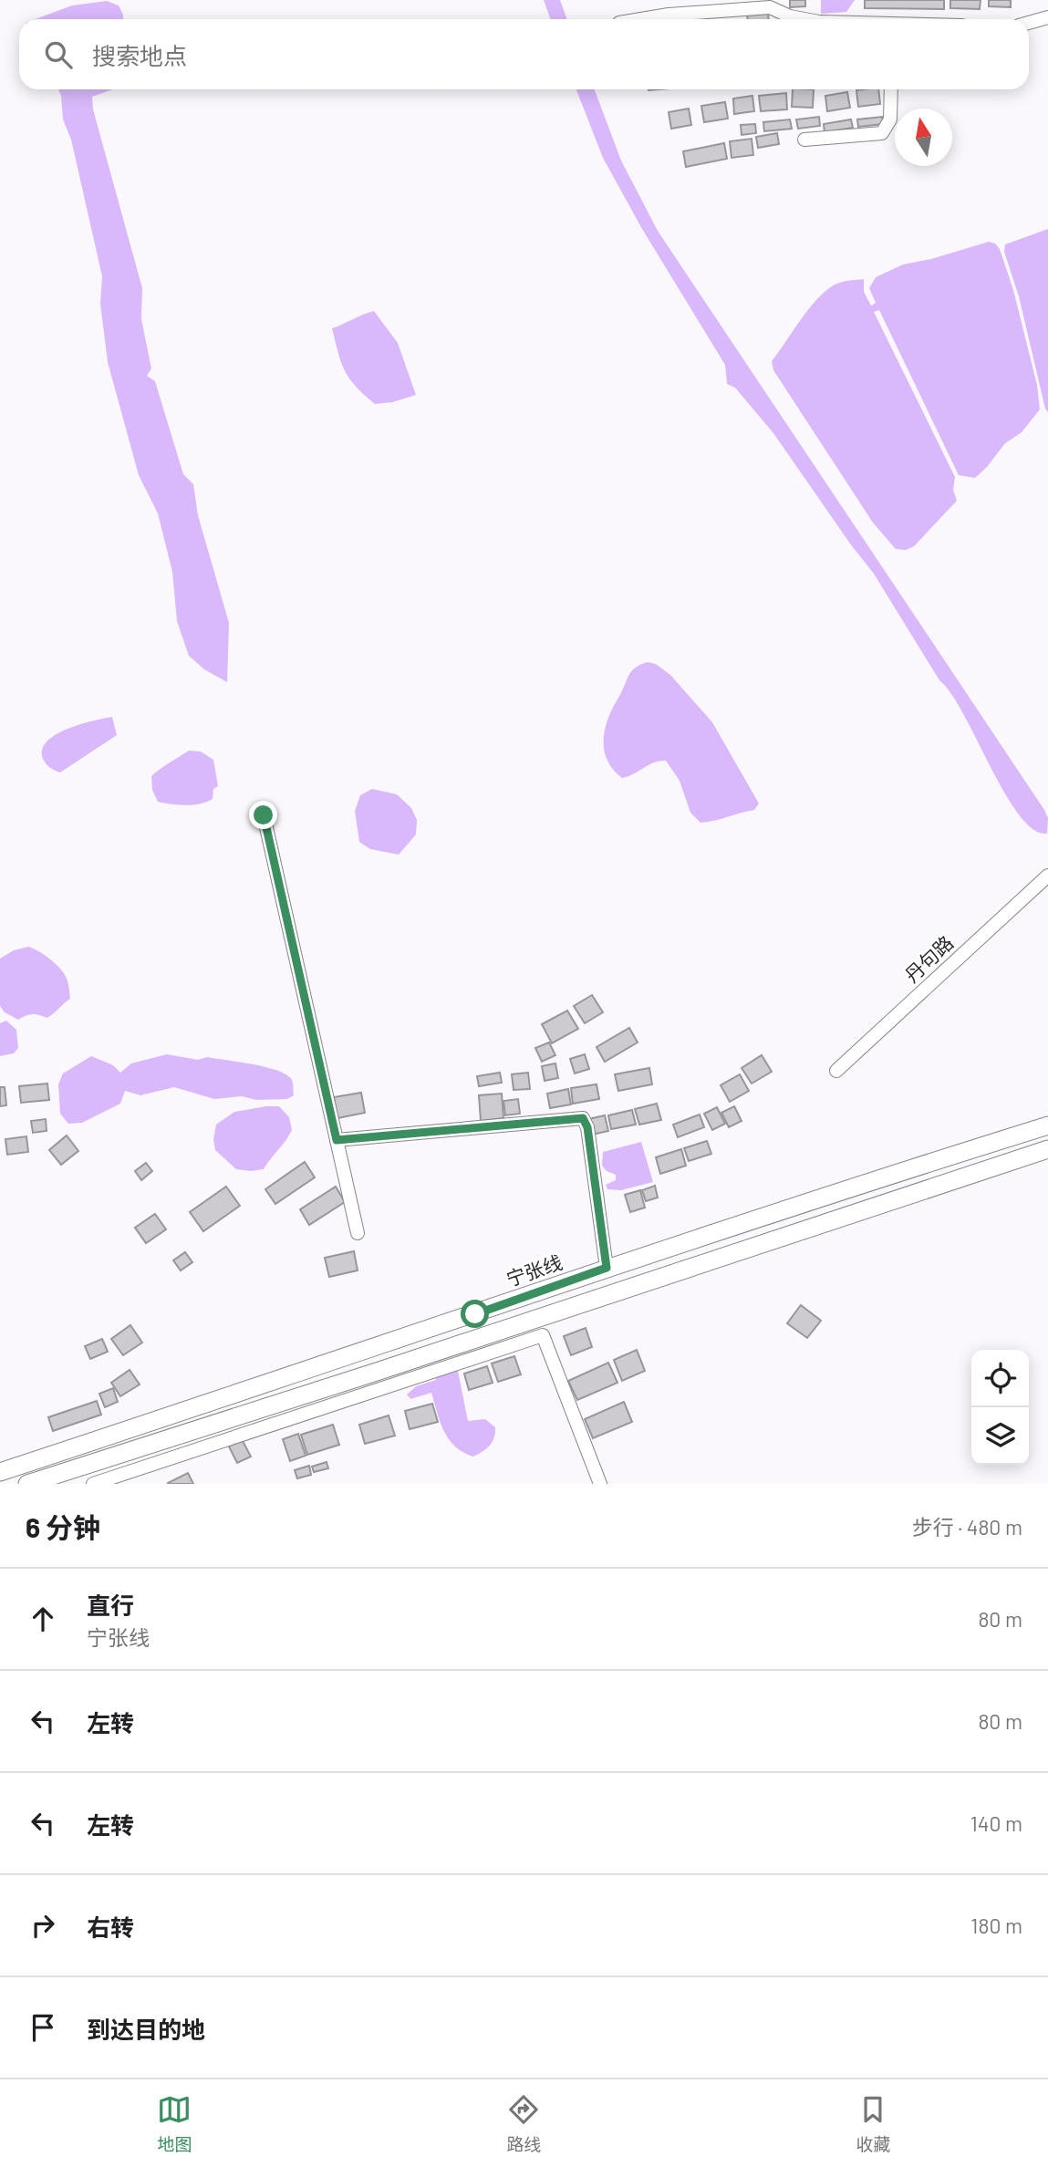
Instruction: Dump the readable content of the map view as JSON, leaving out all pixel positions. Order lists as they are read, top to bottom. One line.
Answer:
{"streets":{"main road":["宁张线"],"street":["丹句路"]},"north":"top","page":{"search":"搜索地点","heading":["6 分钟","步行 · 480 m"],"list":[["直行","宁张线","80 m"],["左转","80 m"],["左转","140 m"],["右转","180 m"],"到达目的地"],"nav":["地图","路线","收藏"]}}
